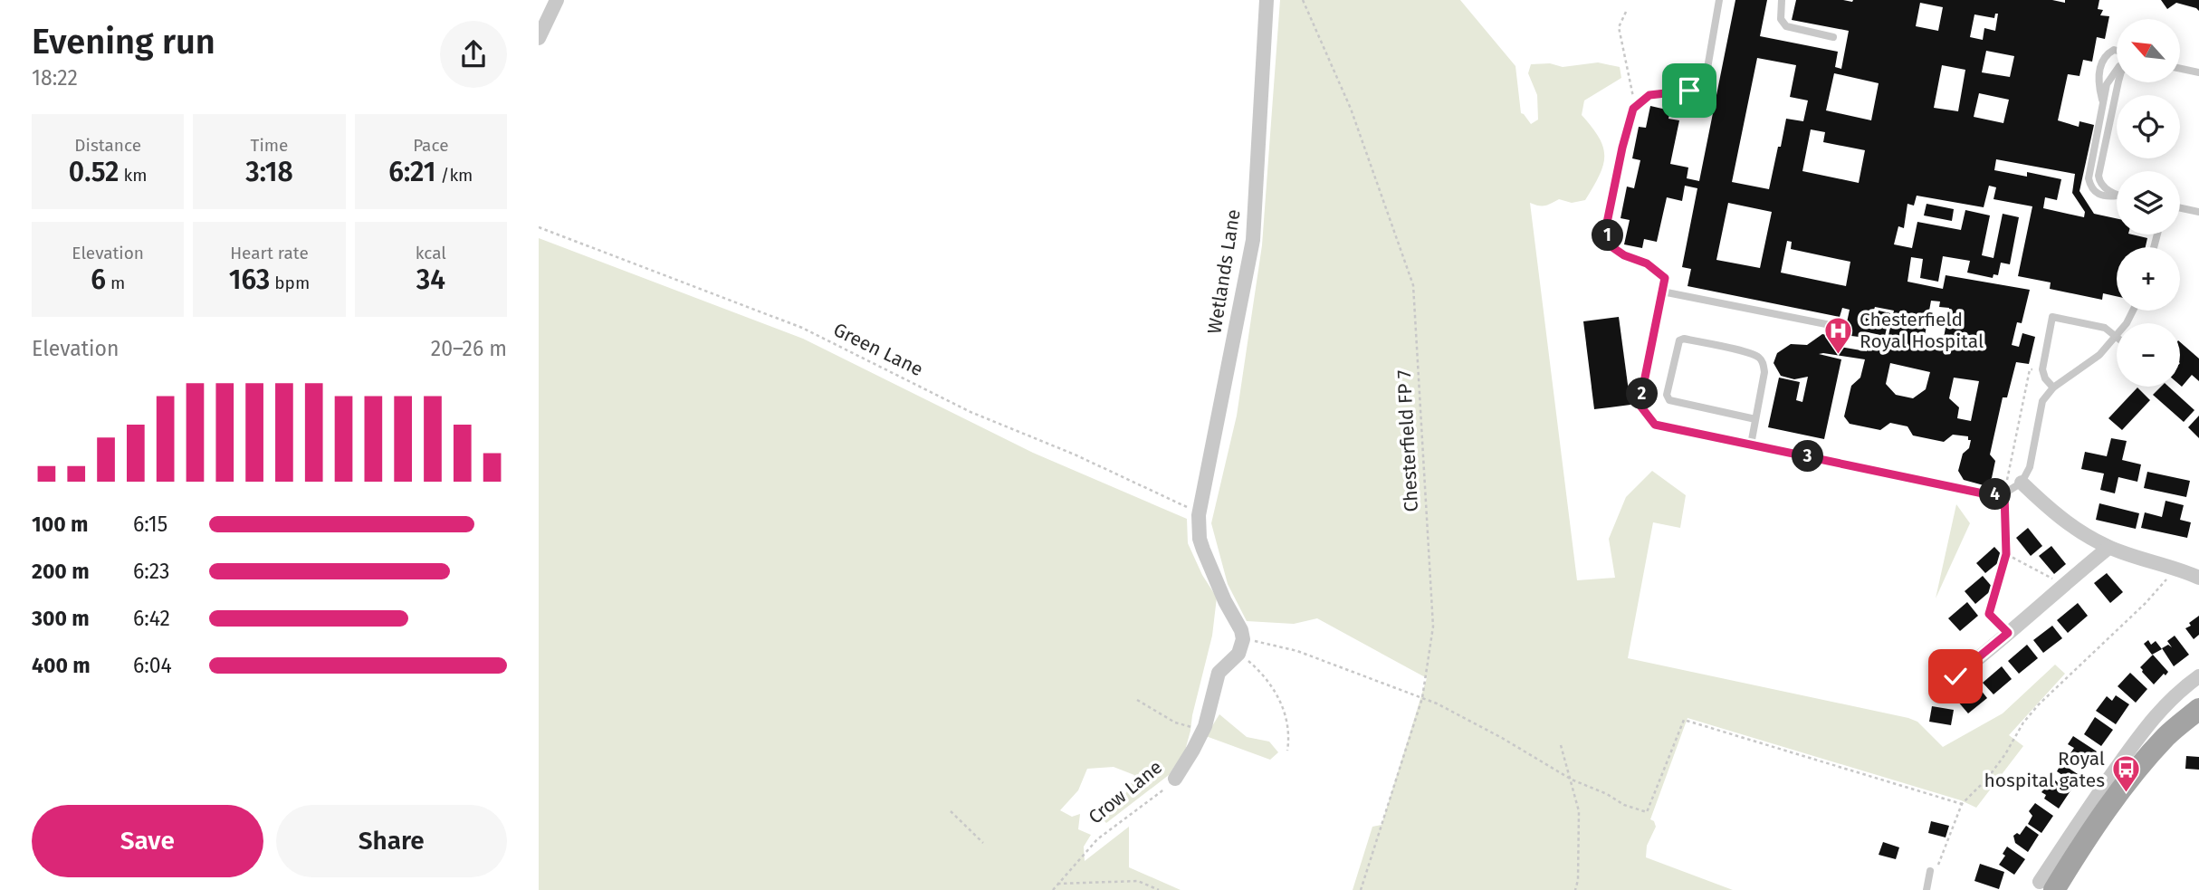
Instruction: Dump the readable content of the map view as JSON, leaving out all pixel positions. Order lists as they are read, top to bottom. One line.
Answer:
{"streets":{"street":["Wetlands Lane","Crow Lane"],"path":["Green Lane","Chesterfield FP 7"]},"crossings":[["Wetlands Lane","Green Lane"]],"places":{"hospital":["Chesterfield Royal Hospital"],"bus stop":["Royal hospital gates"]},"north":"top left","page":{"heading":["Evening run","18:22"],"map_buttons":["+","−"],"stats":[["Distance","0.52 km"],["Time","3:18"],["Pace","6:21 /km"],["Elevation","6 m"],["Heart rate","163 bpm"],["kcal","34"]],"pins":["1","2","3","4"],"chart":["Elevation","20–26 m"],"list":[{"name":"100 m","note":"6:15"},{"name":"200 m","note":"6:23"},{"name":"300 m","note":"6:42"},{"name":"400 m","note":"6:04"}],"buttons":["Save","Share"]}}
